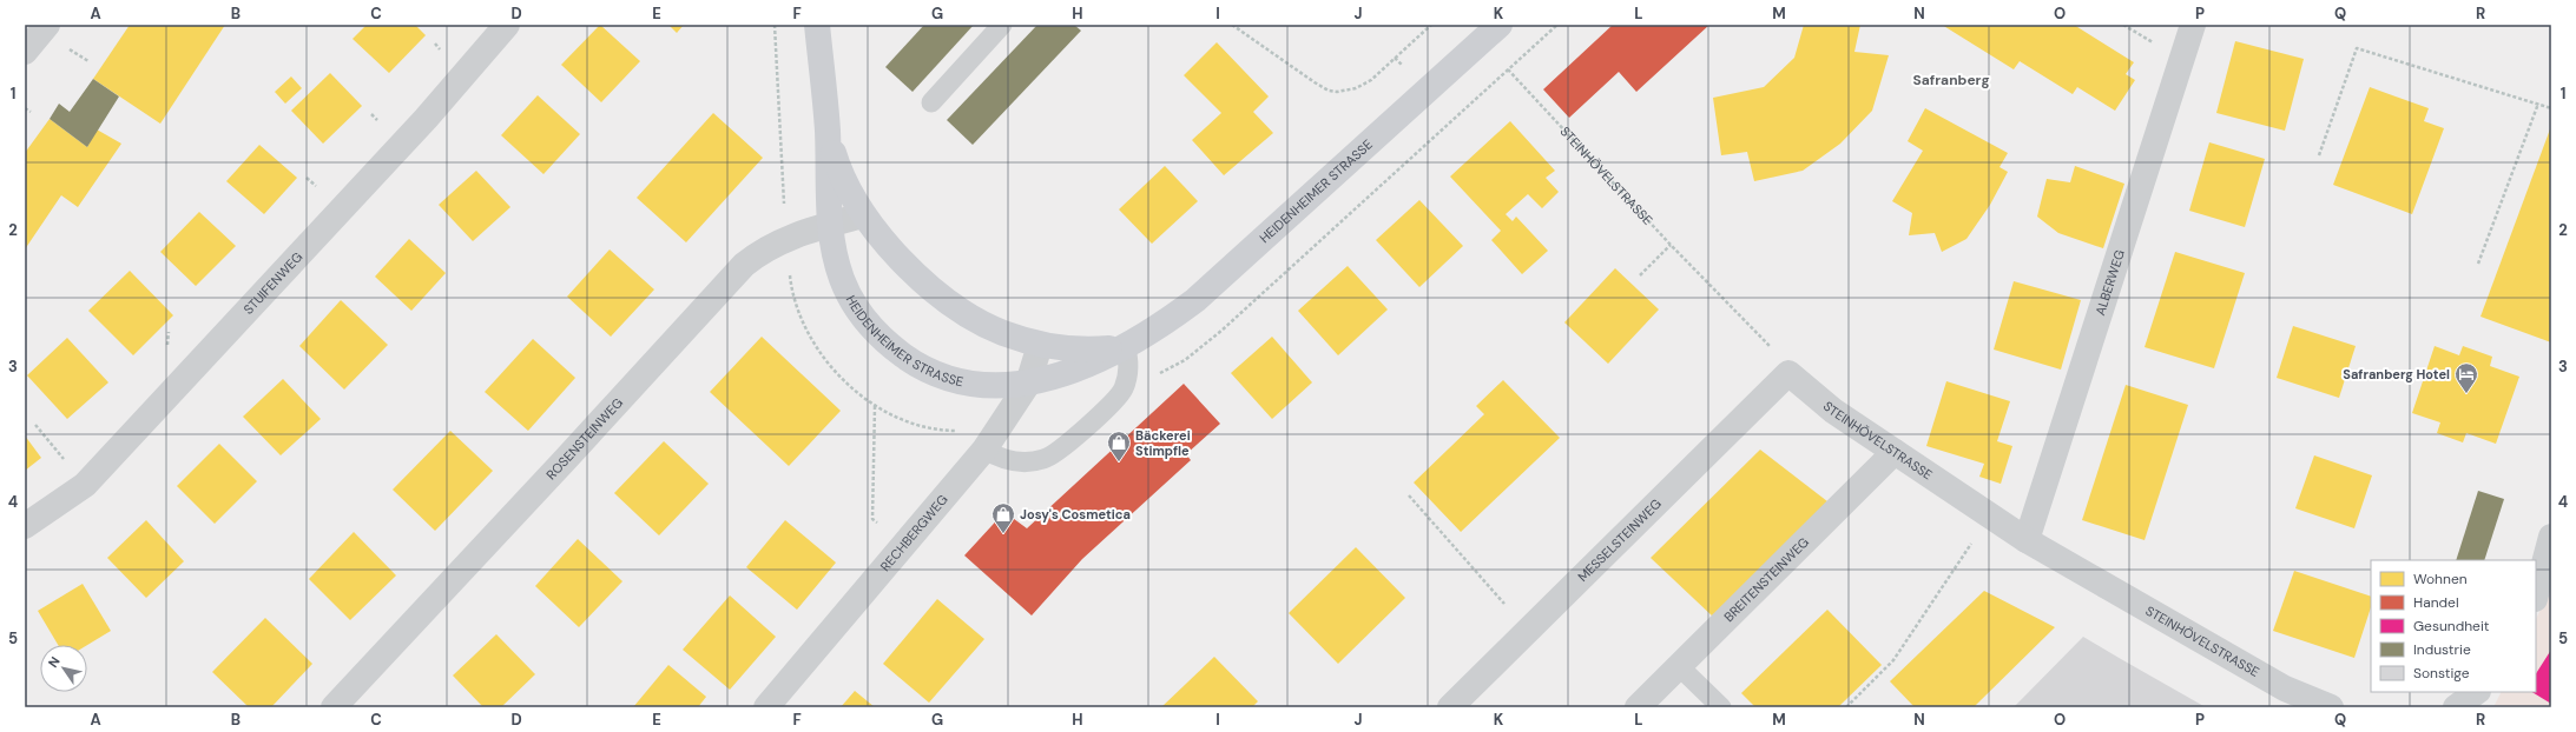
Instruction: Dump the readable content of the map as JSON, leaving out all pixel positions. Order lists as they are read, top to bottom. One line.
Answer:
{"streets":{"main road":["HEIDENHEIMER STRASSE"],"street":["STEINHÖVELSTRASSE","STUIFENWEG","ALBERWEG","ROSENSTEINWEG","RECHBERGWEG","MESSELSTEINWEG","BREITENSTEINWEG"]},"crossings":[["STEINHÖVELSTRASSE","ALBERWEG"],["STEINHÖVELSTRASSE","MESSELSTEINWEG"],["STEINHÖVELSTRASSE","BREITENSTEINWEG"],["HEIDENHEIMER STRASSE","ROSENSTEINWEG"],["HEIDENHEIMER STRASSE","RECHBERGWEG"]],"districts":["Safranberg"],"places":{"hotel":["Safranberg Hotel"],"shop":["Bäckerei Stimpfle","Josy's Cosmetica"]},"legend":["Wohnen","Handel","Gesundheit","Industrie","Sonstige"],"north":"top left","grid":{"columns":["A","B","C","D","E","F","G","H","I","J","K","L","M","N","O","P","Q","R"],"rows":["1","2","3","4","5"]}}
